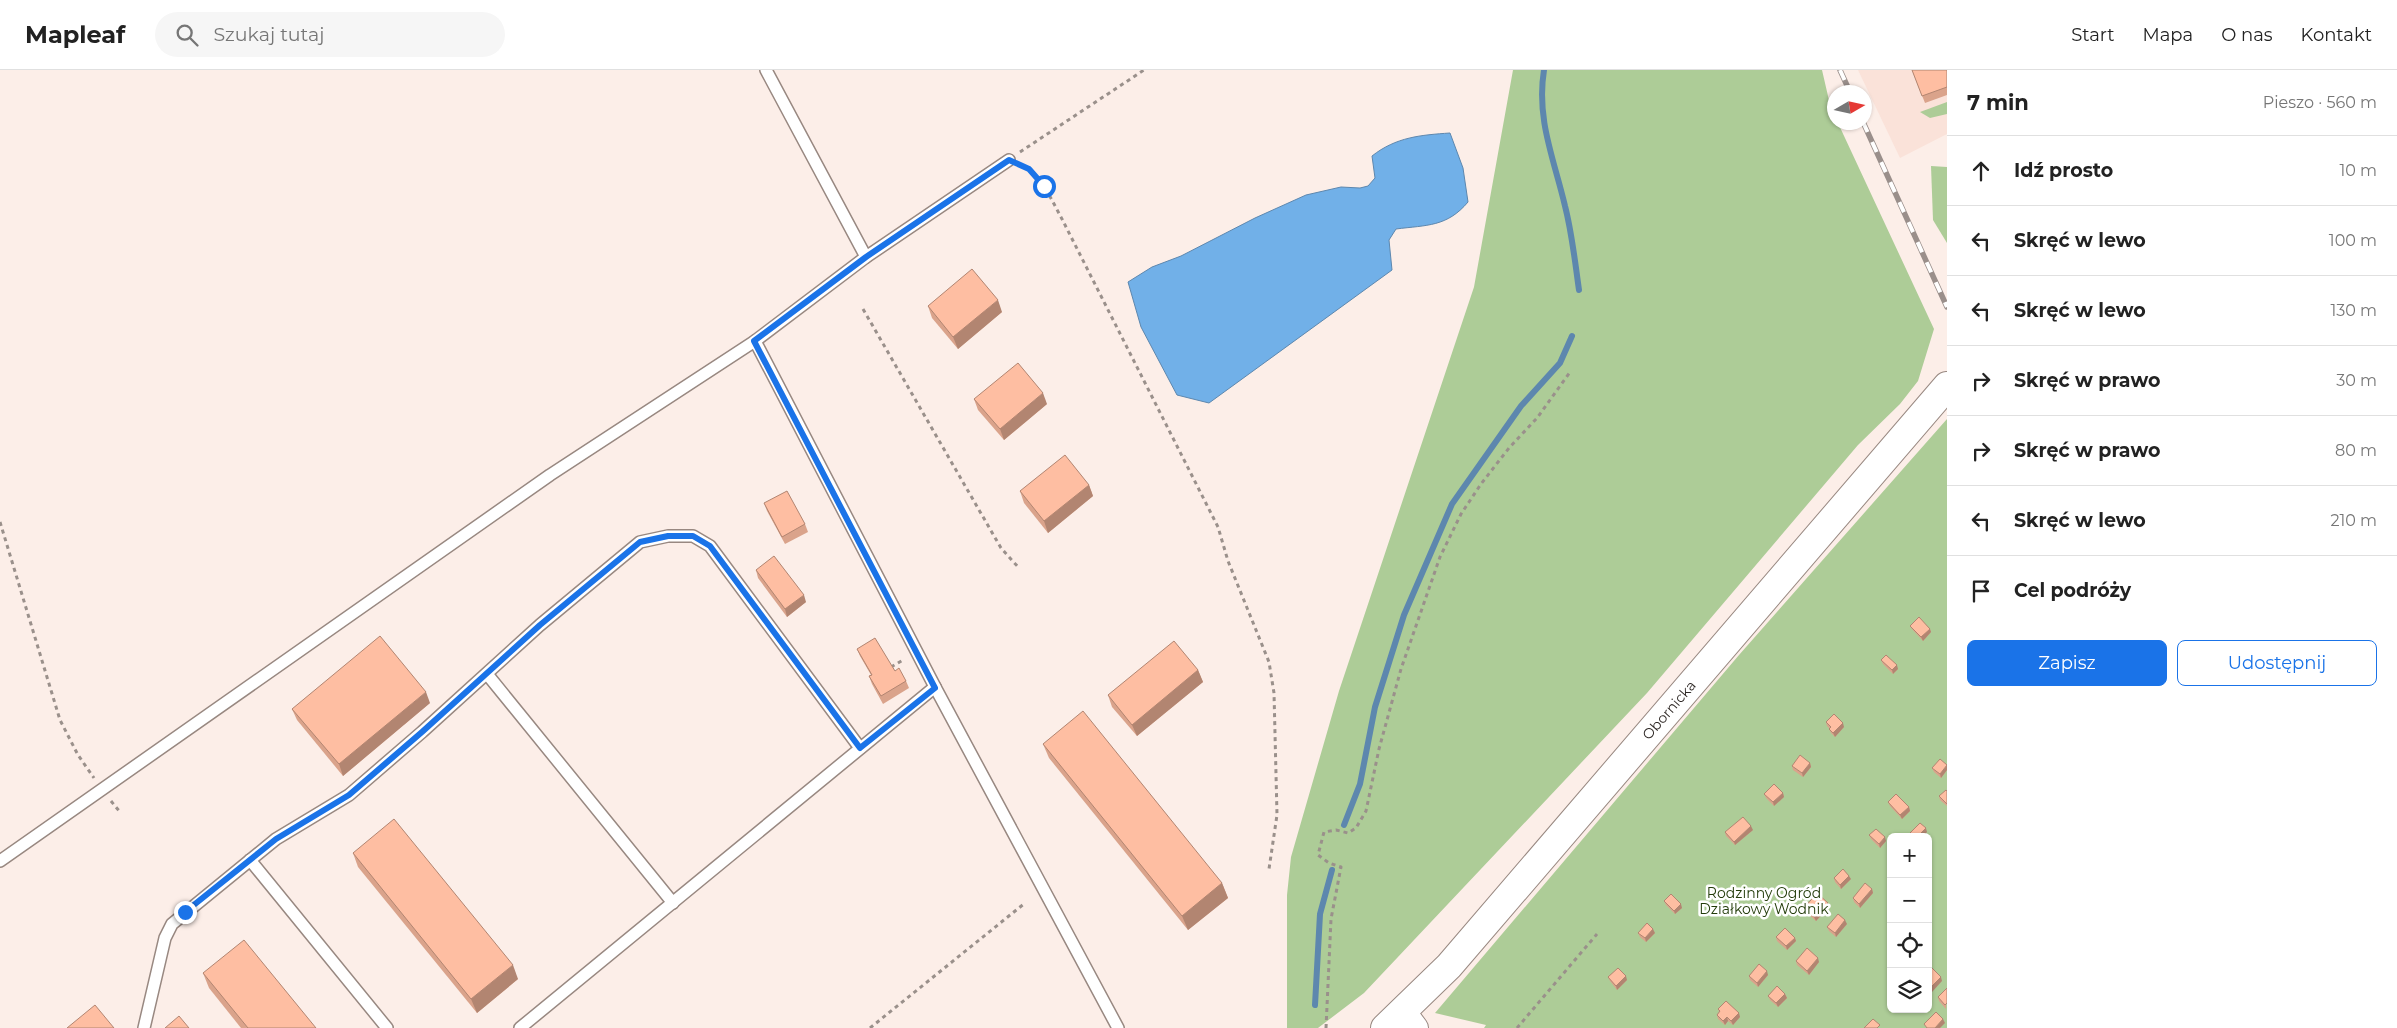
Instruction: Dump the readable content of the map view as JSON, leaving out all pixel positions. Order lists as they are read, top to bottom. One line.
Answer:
{"streets":{"main road":["Obornicka"]},"parks":["Rodzinny Ogród Działkowy Wodnik"],"north":"right","page":{"header":"Mapleaf","search":"Szukaj tutaj","nav":["Start","Mapa","O nas","Kontakt"],"heading":["7 min","Pieszo · 560 m"],"list":[["Idź prosto","10 m"],["Skręć w lewo","100 m"],["Skręć w lewo","130 m"],["Skręć w prawo","30 m"],["Skręć w prawo","80 m"],["Skręć w lewo","210 m"],"Cel podróży"],"buttons":["Zapisz","Udostępnij"],"map_buttons":["+","−"]}}
